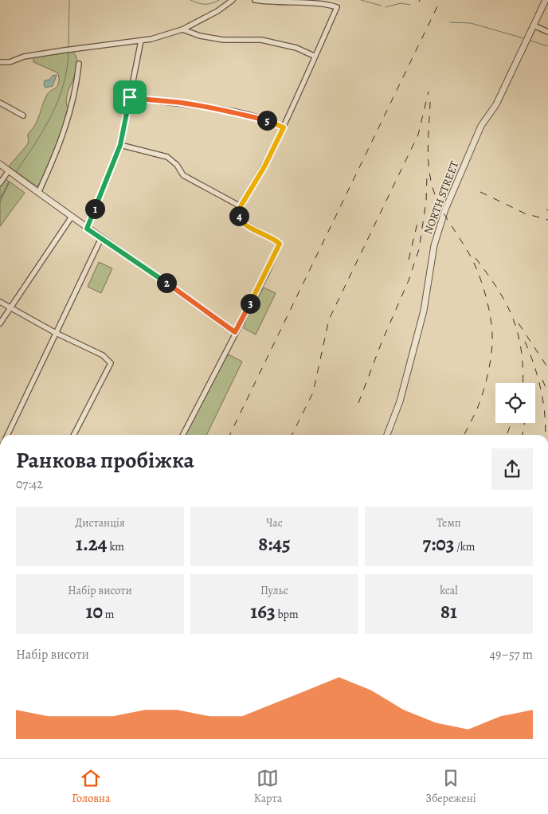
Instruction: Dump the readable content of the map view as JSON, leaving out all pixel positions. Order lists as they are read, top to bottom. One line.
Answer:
{"streets":{"street":["NORTH STREET"]},"page":{"pins":["5","1","4","2","3"],"heading":["Ранкова пробіжка","07:42"],"stats":[["Дистанція","1.24 km"],["Час","8:45"],["Темп","7:03 /km"],["Набір висоти","10 m"],["Пульс","163 bpm"],["kcal","81"]],"chart":["Набір висоти","49–57 m"],"tabs":["Головна","Карта","Збережені"]}}
